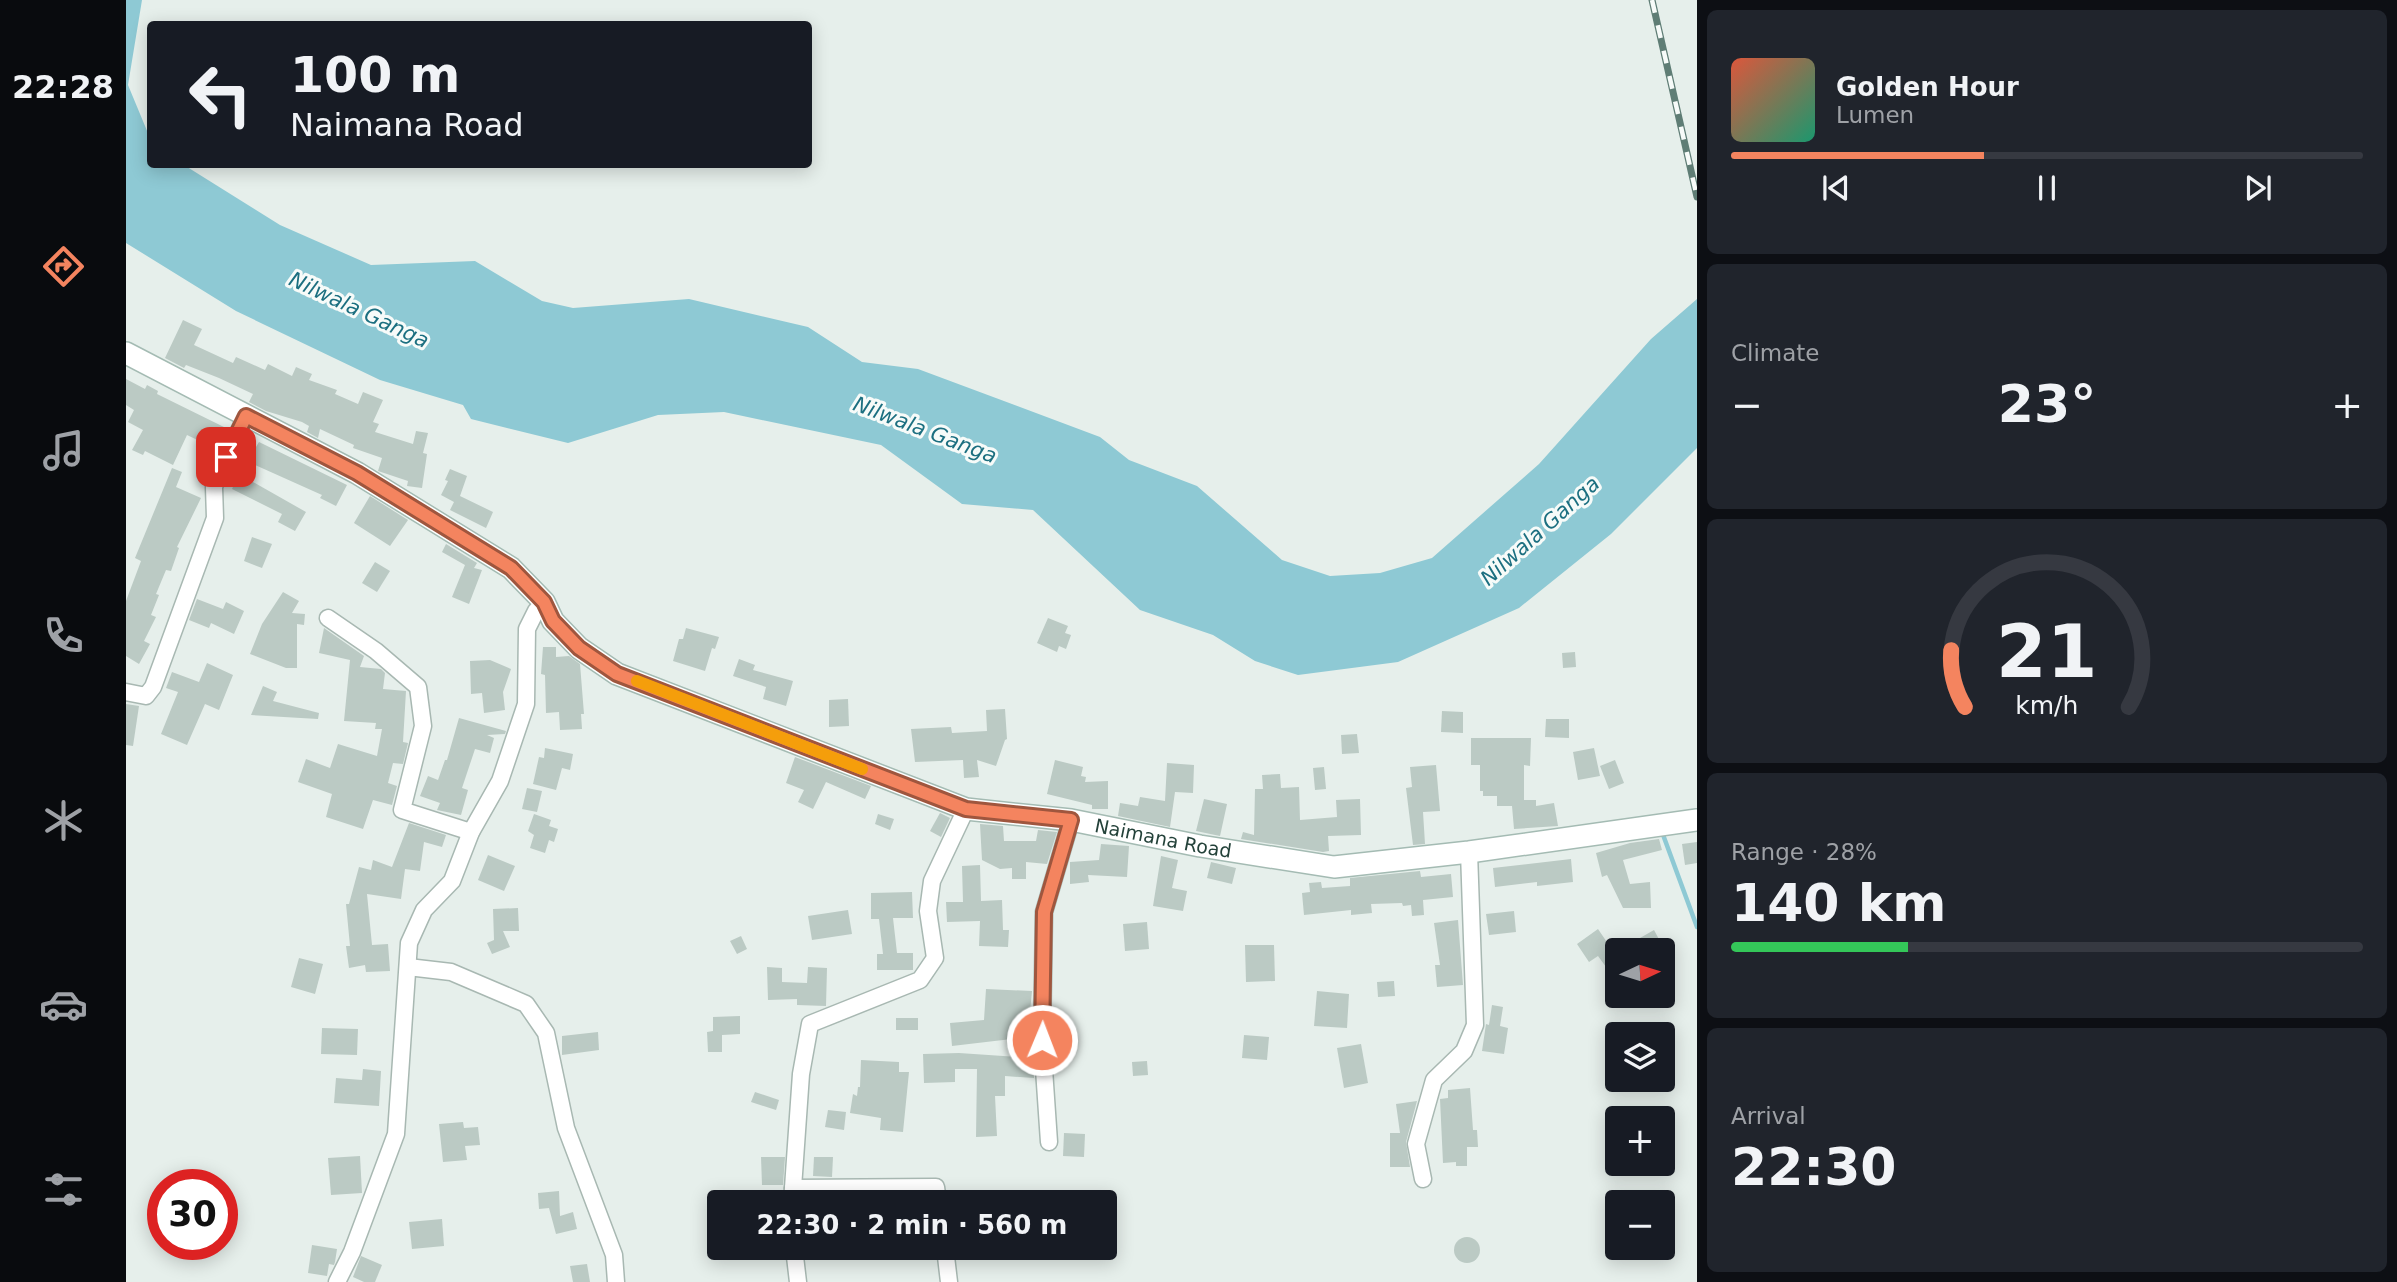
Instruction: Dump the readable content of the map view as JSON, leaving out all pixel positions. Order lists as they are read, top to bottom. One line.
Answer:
{"streets":{"street":["Naimana Road"]},"water":["Nilwala Ganga"],"north":"right","page":{"tabs":"22:28","turn":["100 m","Naimana Road"],"song":["Golden Hour","Lumen"],"tile":["Climate",["Range · 28%","140 km"],["Arrival","22:30"]],"heat":["−","23°","+"],"map_buttons":["+","−"],"limit":"30","trip":"22:30 · 2 min · 560 m","gauge":["21","km/h"]}}
